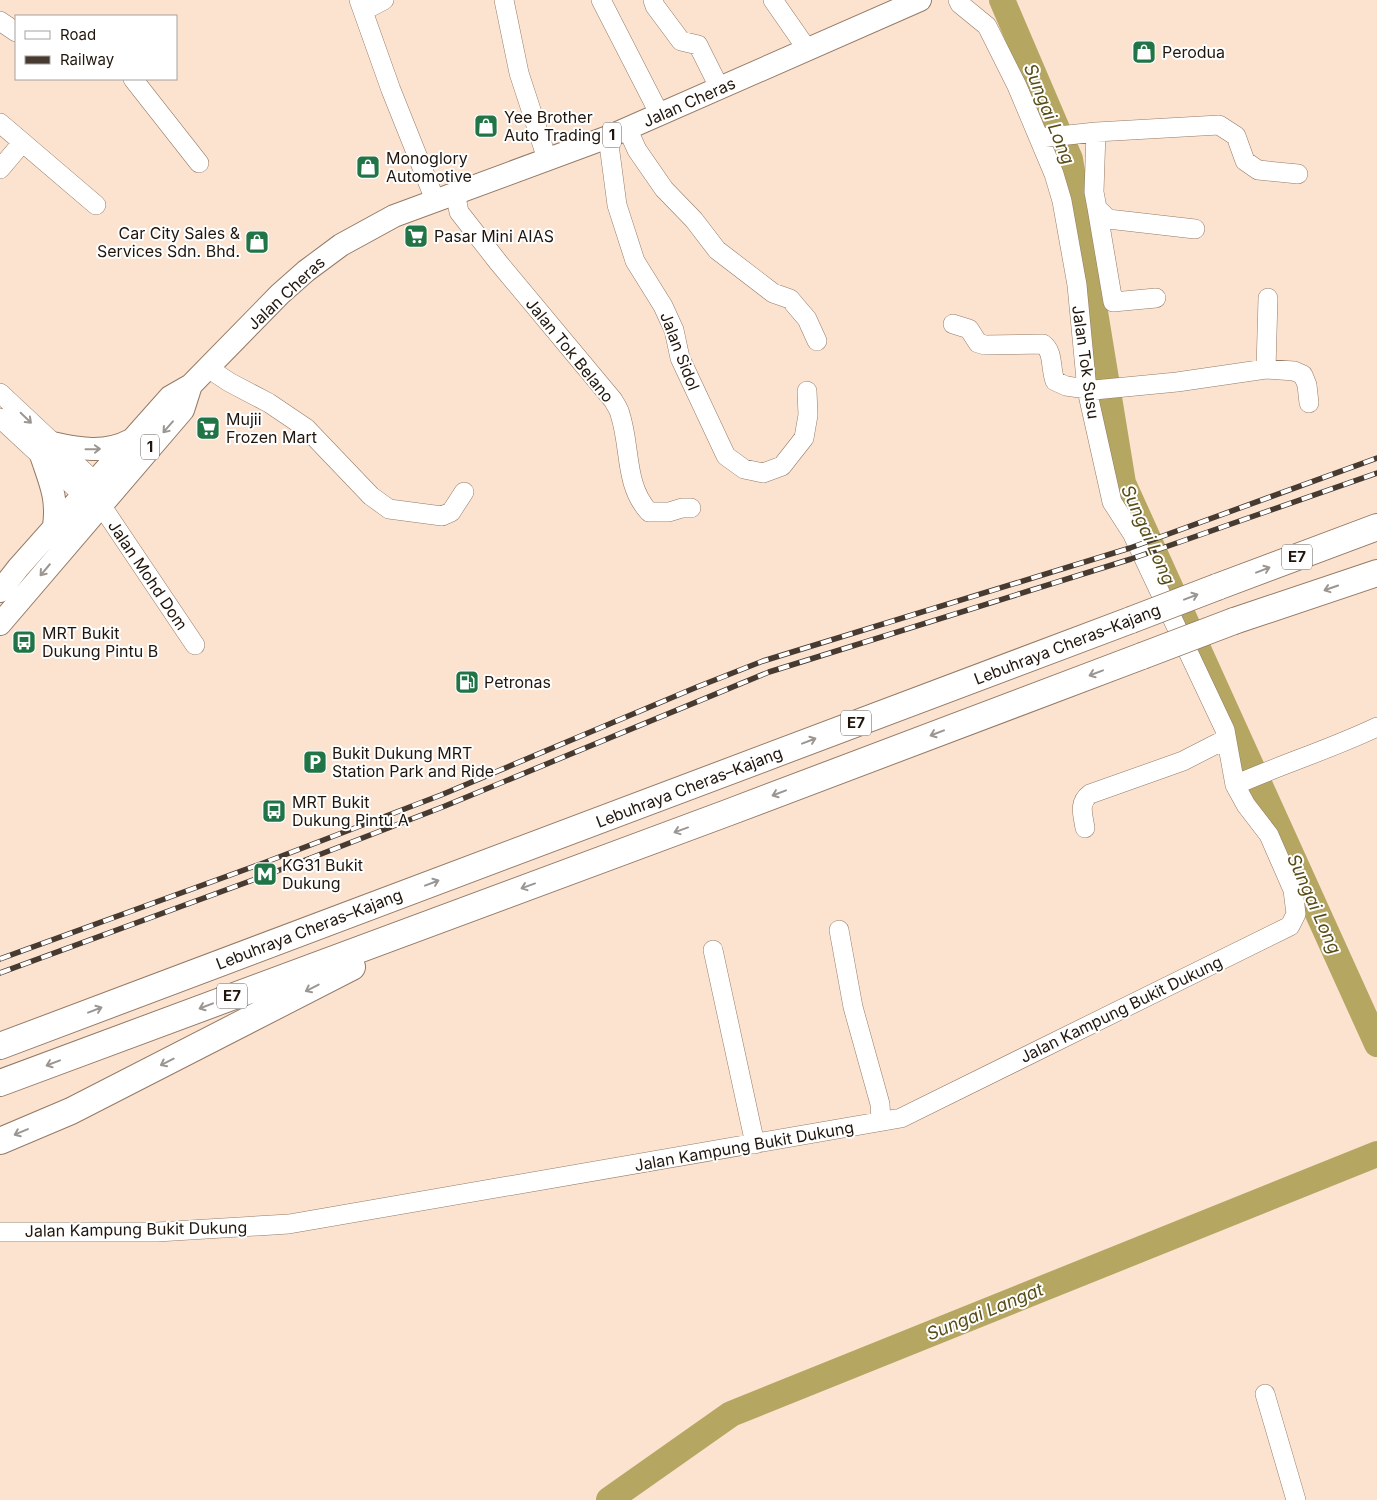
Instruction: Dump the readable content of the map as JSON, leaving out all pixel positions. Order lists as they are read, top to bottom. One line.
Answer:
{"streets":{"highway":["E7","Lebuhraya Cheras–Kajang"],"main road":["Jalan Cheras","1"],"street":["Jalan Tok Belano","Jalan Sidol","Jalan Tok Susu","Jalan Mohd Dom","Jalan Kampung Bukit Dukung"]},"crossings":[["Jalan Cheras","Jalan Tok Belano"],["Jalan Cheras","Jalan Sidol"],["Jalan Cheras","Jalan Mohd Dom"],["Jalan Tok Susu","Jalan Kampung Bukit Dukung"]],"water":["Sungai Long","Sungai Langat"],"places":{"shop":["Perodua","Yee Brother Auto Trading","Monoglory Automotive","Car City Sales & Services Sdn. Bhd."],"supermarket":["Pasar Mini AIAS","Mujii Frozen Mart"],"bus stop":["MRT Bukit Dukung Pintu B","MRT Bukit Dukung Pintu A"],"fuel station":["Petronas"],"parking":["Bukit Dukung MRT Station Park and Ride"],"metro station":["KG31 Bukit Dukung"]},"legend":["Road","Railway"]}
